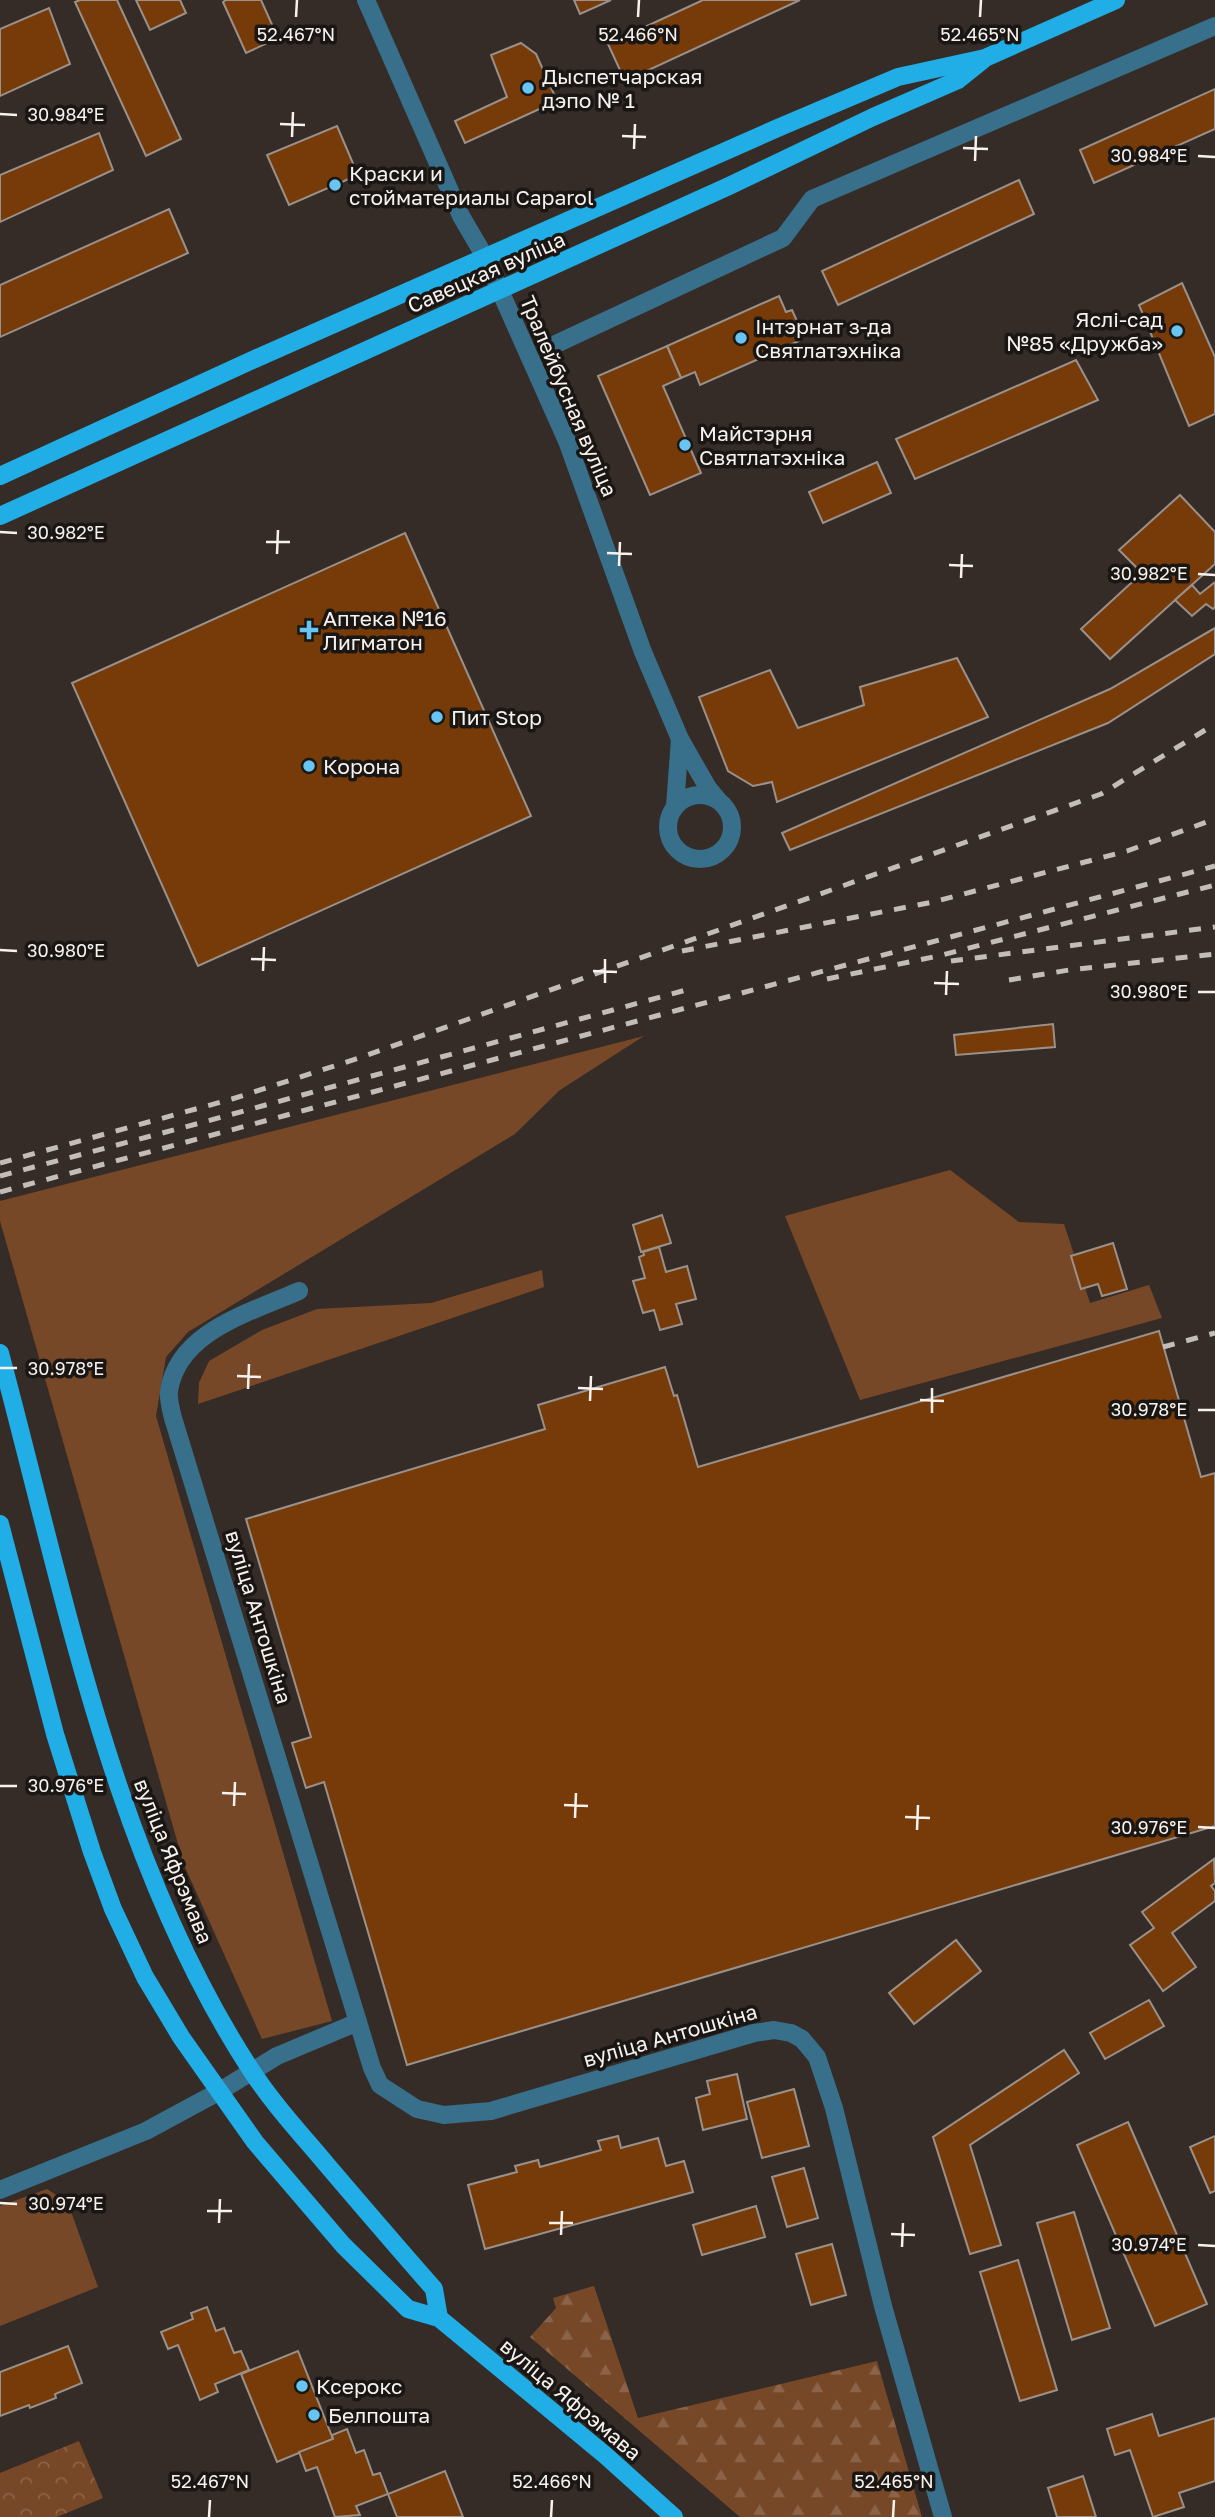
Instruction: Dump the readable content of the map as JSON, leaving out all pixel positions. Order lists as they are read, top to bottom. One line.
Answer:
{"streets":{"main road":["Савецкая вуліца","вуліца Яфрэмава"],"street":["Тралейбусная вуліца","вуліца Антошкіна"]},"crossings":[["Савецкая вуліца","Тралейбусная вуліца"]],"places":{"other":["Дыспетчарская дэпо № 1","Краски и стойматериалы Сaparol","Яслі-сад №85 «Дружба»","Інтэрнат з-да Святлатэхніка","Майстэрня Святлатэхніка","Пит Stop","Корона","Ксерокс","Белпошта"],"health":["Аптека №16 Лигматон"]},"coordinates":["52.467°N","52.466°N","52.465°N","30.984°E","30.982°E","30.980°E","30.978°E","30.976°E","30.974°E"]}
